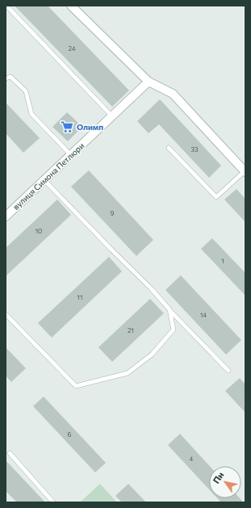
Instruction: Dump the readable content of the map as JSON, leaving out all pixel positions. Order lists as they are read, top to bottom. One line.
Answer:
{"streets":{"street":["вулиця Симона Петлюри"]},"places":{"supermarket":["Олимп"]},"house_numbers":["24","33","9","10","1","11","14","21","6","4"],"north":"top left"}
